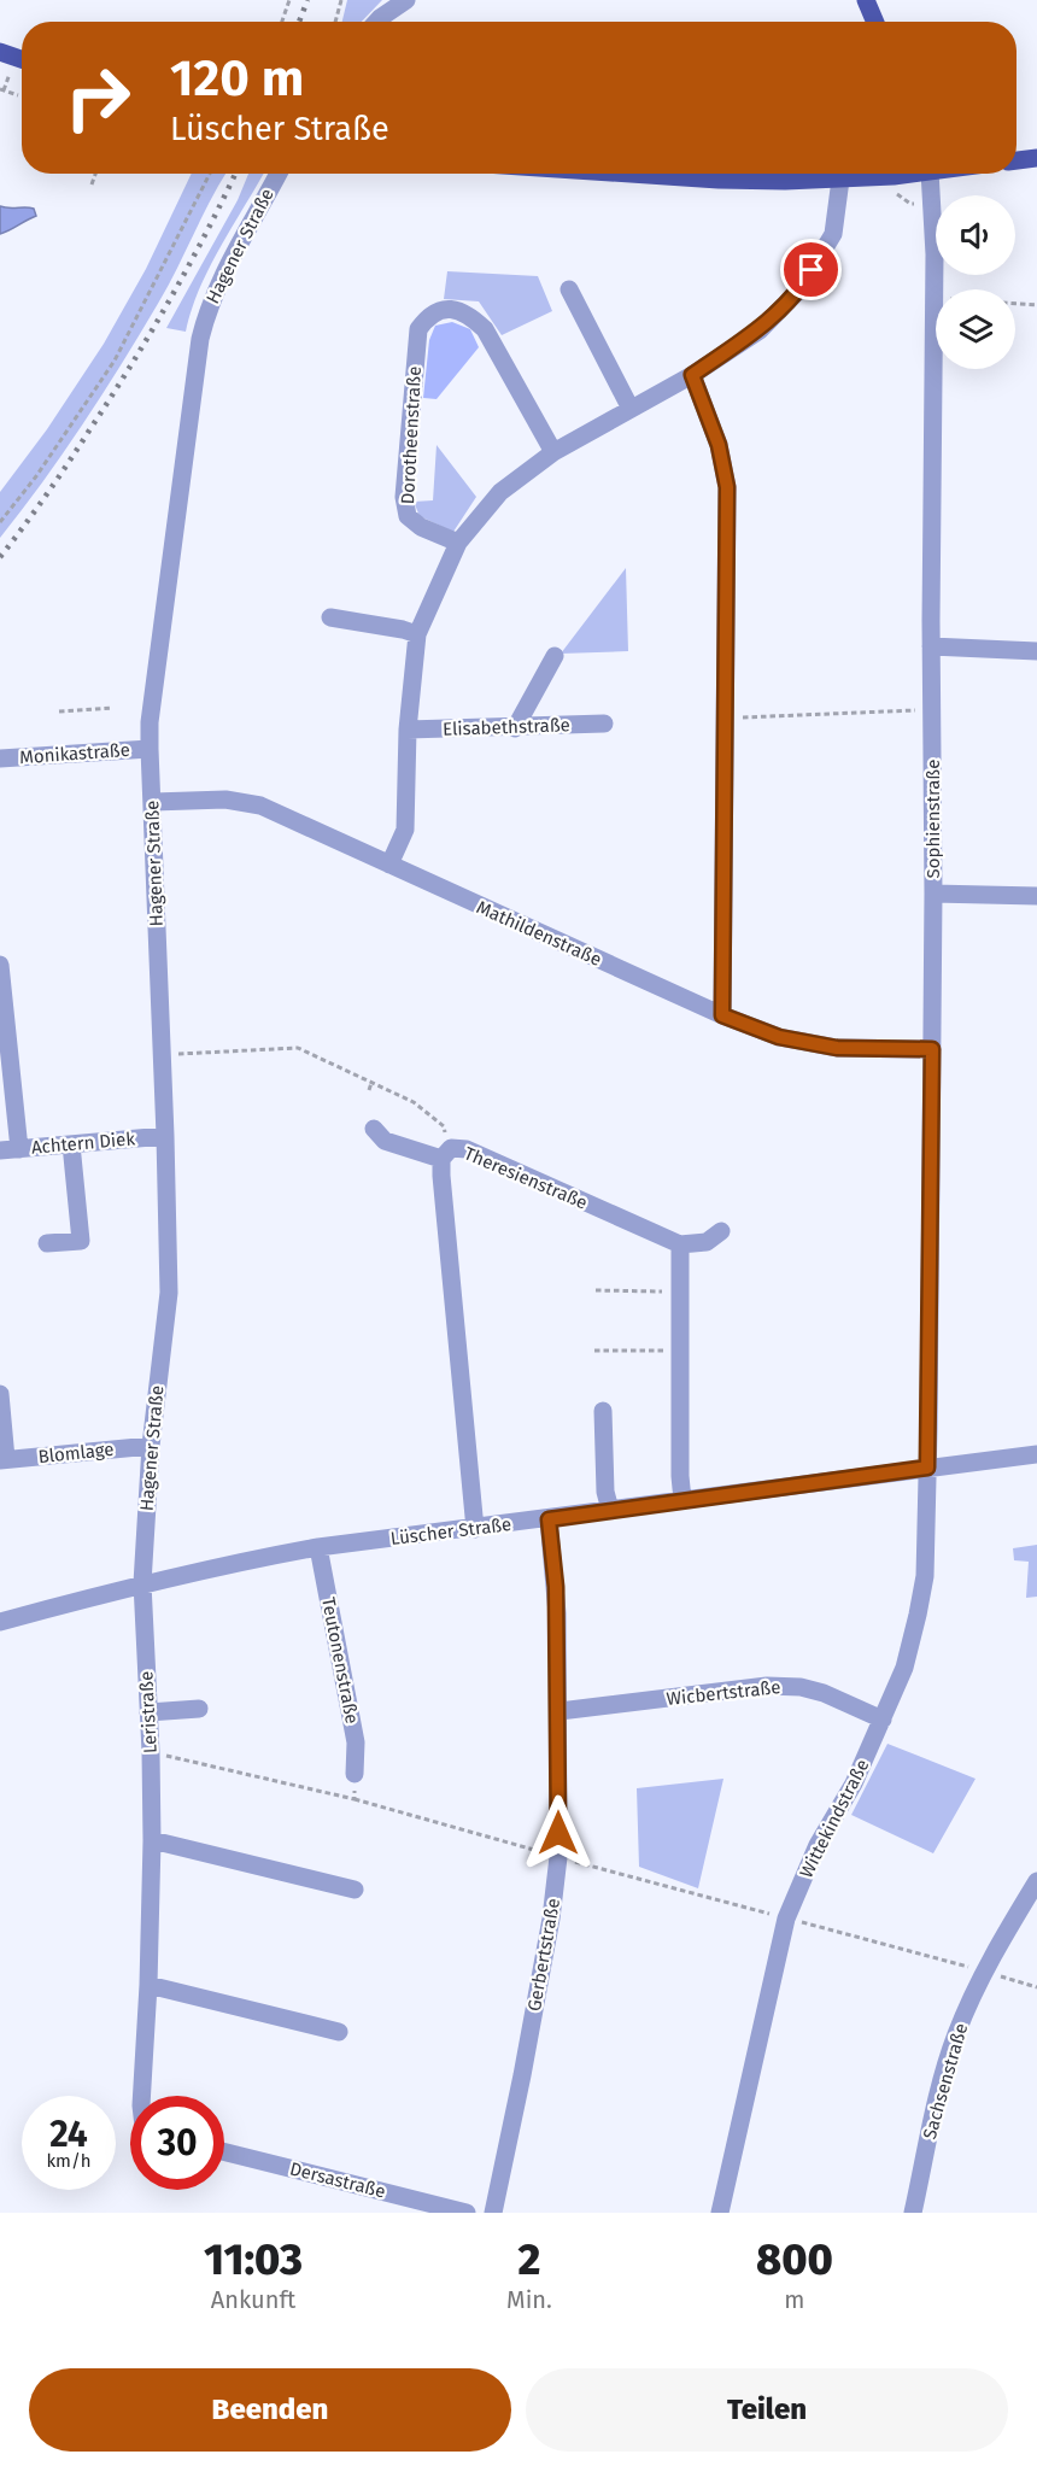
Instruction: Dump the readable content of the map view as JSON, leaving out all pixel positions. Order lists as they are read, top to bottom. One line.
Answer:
{"streets":{"street":["Hagener Straße","Dorotheenstraße","Elisabethstraße","Monikastraße","Sophienstraße","Mathildenstraße","Achtern Diek","Theresienstraße","Blomlage","Lüscher Straße","Teutonenstraße","Wicbertstraße","Leristraße","Wittekindstraße","Gerbertstraße","Sachsenstraße","Dersastraße"]},"crossings":[["Hagener Straße","Monikastraße"],["Hagener Straße","Mathildenstraße"],["Hagener Straße","Achtern Diek"],["Hagener Straße","Blomlage"],["Hagener Straße","Lüscher Straße"],["Hagener Straße","Leristraße"],["Sophienstraße","Mathildenstraße"],["Sophienstraße","Lüscher Straße"],["Sophienstraße","Wittekindstraße"],["Theresienstraße","Lüscher Straße"],["Lüscher Straße","Teutonenstraße"],["Lüscher Straße","Leristraße"],["Lüscher Straße","Wittekindstraße"],["Lüscher Straße","Gerbertstraße"],["Wicbertstraße","Wittekindstraße"],["Wicbertstraße","Gerbertstraße"]],"page":{"turn":["120 m","Lüscher Straße"],"speed":"24 km/h","limit":"30","eta":["11:03","Ankunft","2","Min.","800","m"],"buttons":["Beenden","Teilen"]}}
